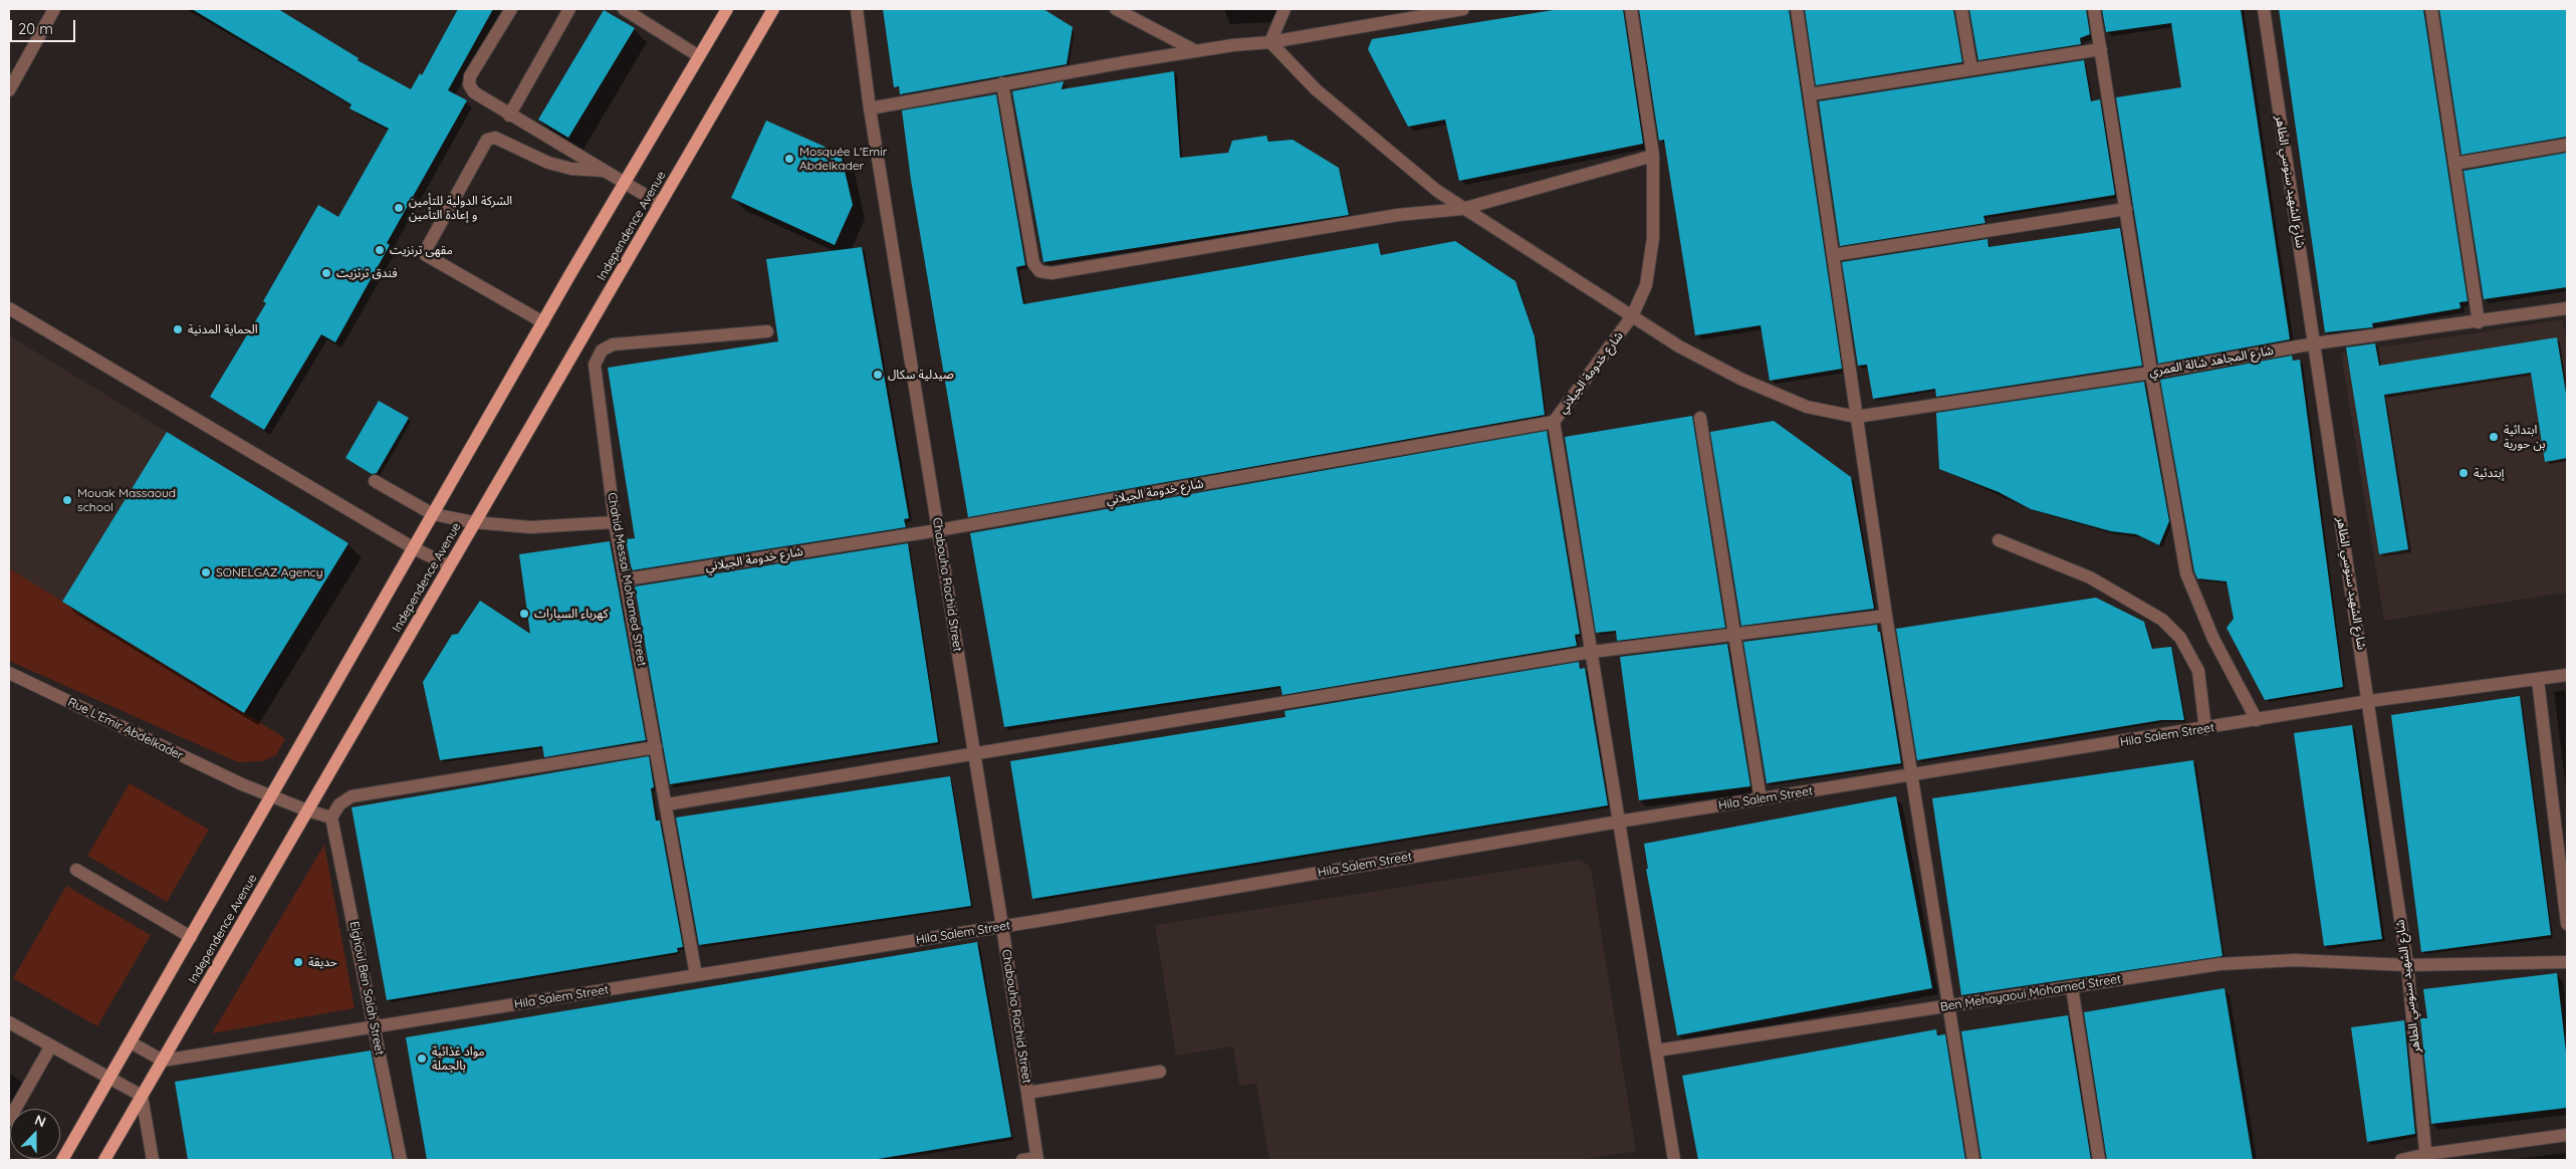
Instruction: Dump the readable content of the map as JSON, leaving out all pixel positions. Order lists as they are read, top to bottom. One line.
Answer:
{"streets":{"main road":["Independence Avenue"],"street":["شارع الشهيد سنوسي الطاهر","شارع المجاهد شالة العمري","شارع خدومة الجيلاني","Chahid Messai Mohamed Street","Chabouha Rachid Street","Rue L'Emir Abdelkader","Hila Salem Street","Elghoul Ben Salah Street","Ben Mehayaoui Mohamed Street"]},"crossings":[["شارع الشهيد سنوسي الطاهر","شارع المجاهد شالة العمري"],["شارع الشهيد سنوسي الطاهر","Hila Salem Street"],["شارع الشهيد سنوسي الطاهر","Ben Mehayaoui Mohamed Street"],["Independence Avenue","Rue L'Emir Abdelkader"],["Independence Avenue","Hila Salem Street"],["شارع خدومة الجيلاني","Chahid Messai Mohamed Street"],["شارع خدومة الجيلاني","Chabouha Rachid Street"],["Chahid Messai Mohamed Street","Hila Salem Street"],["Chabouha Rachid Street","Hila Salem Street"],["Rue L'Emir Abdelkader","Elghoul Ben Salah Street"],["Hila Salem Street","Elghoul Ben Salah Street"]],"places":["Mosquée L'Emir Abdelkader","الشركة الدولية للتأمين و إعادة التأمين","مقهى ترنزيت","فندق ترنزيت","الحماية المدنية","صيدلية سكال","ابتدائية بن حورية","إبتدئية","Mouak Massaoud school","SONELGAZ Agency","كهرباء السيارات","حديقة","مواد غذائية بالجملة"],"scale_bar":"20 m","north":"top"}
